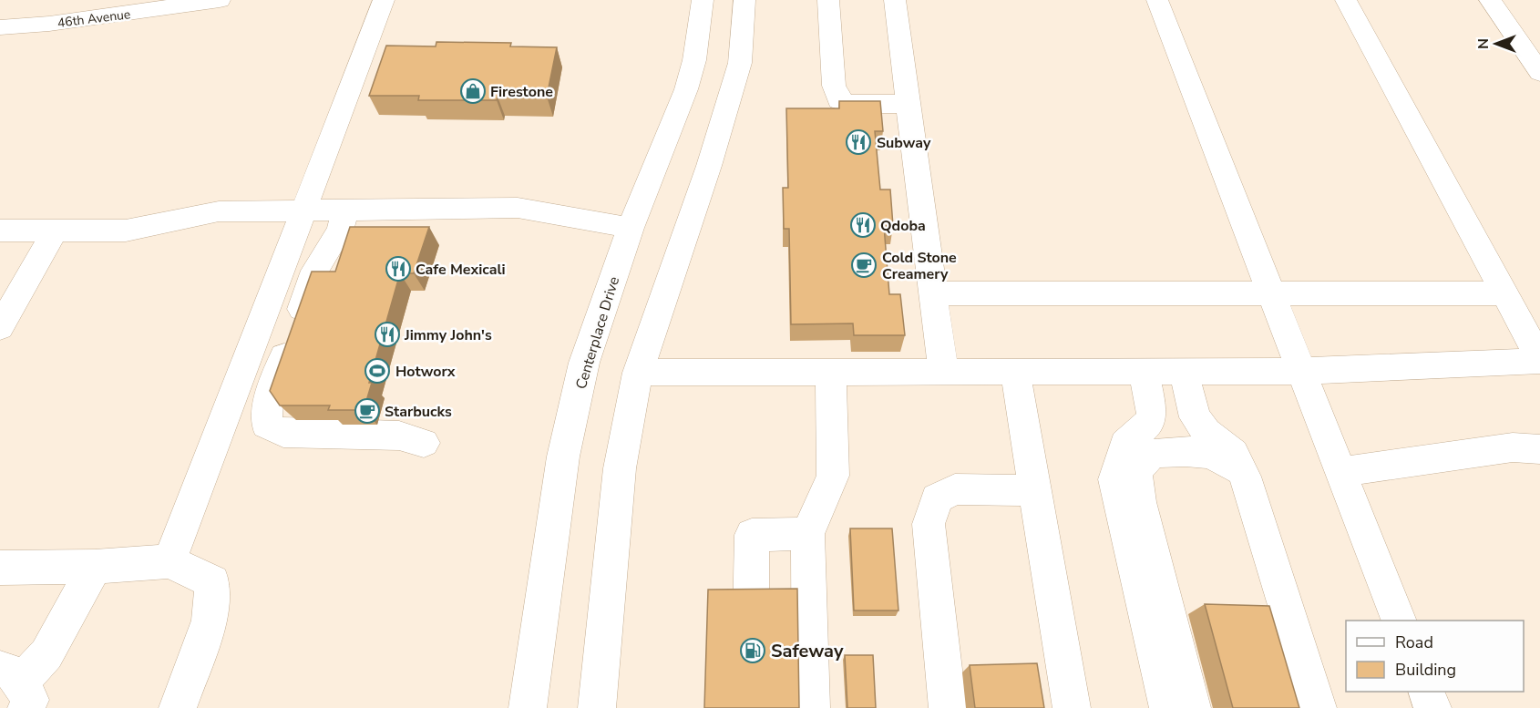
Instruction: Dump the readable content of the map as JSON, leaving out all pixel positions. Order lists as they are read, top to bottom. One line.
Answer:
{"streets":{"street":["46th Avenue","Centerplace Drive"]},"places":{"shop":["Firestone"],"restaurant":["Subway","Qdoba","Cafe Mexicali","Jimmy John's"],"cafe":["Cold Stone Creamery","Starbucks"],"sports":["Hotworx"],"fuel station":["Safeway"]},"legend":["Road","Building"],"north":"left"}
